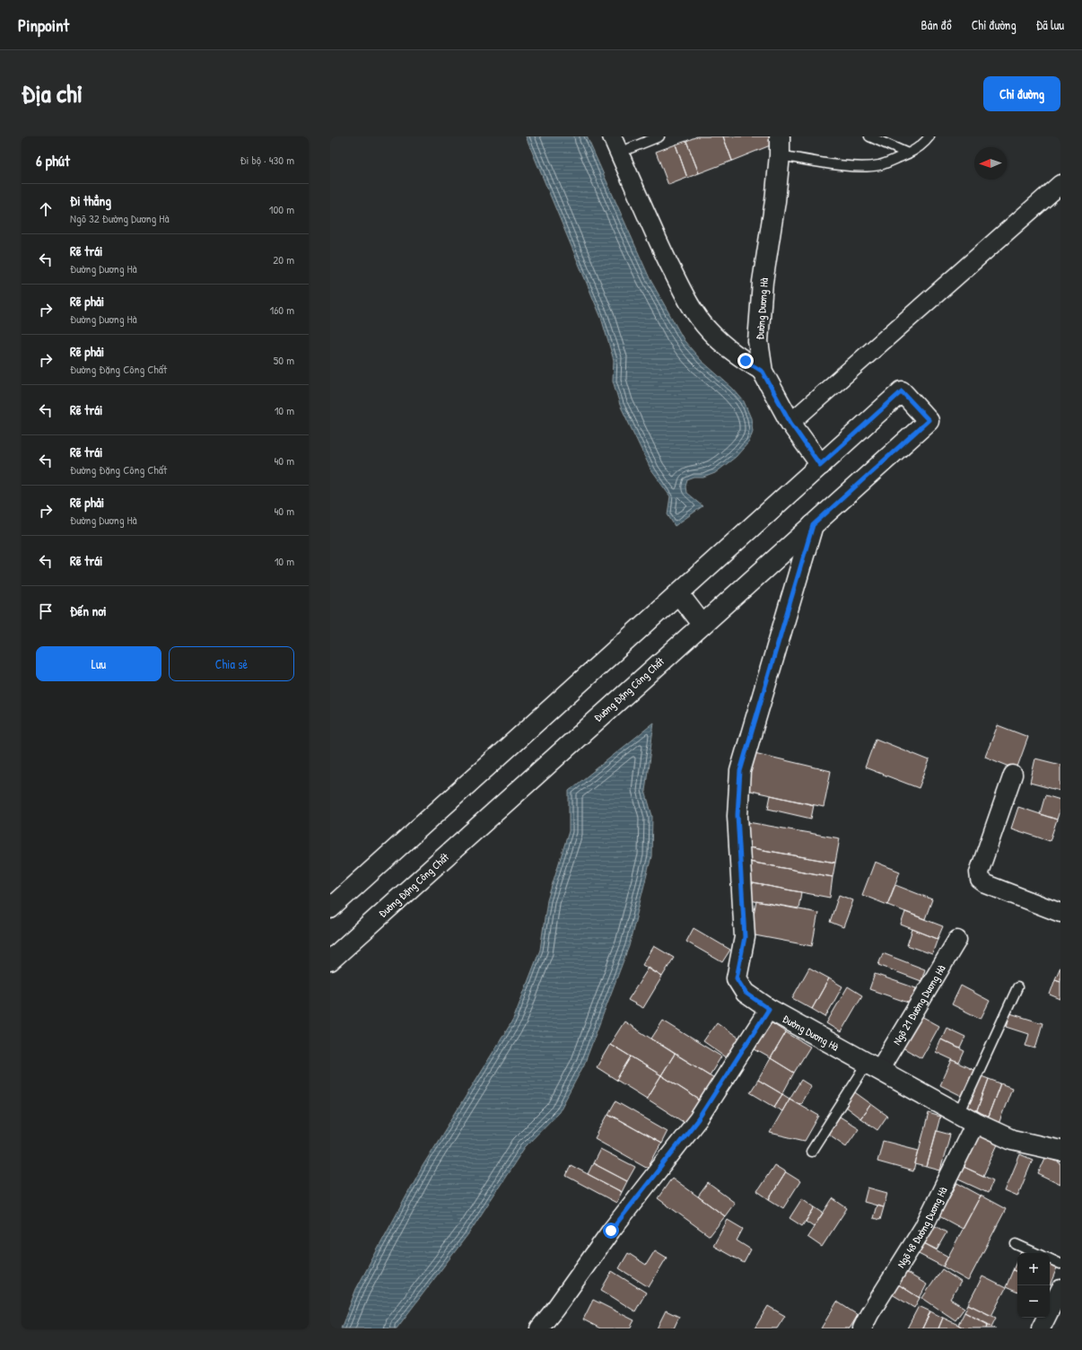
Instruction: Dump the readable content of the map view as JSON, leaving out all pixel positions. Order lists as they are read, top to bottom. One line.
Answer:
{"streets":{"main road":["Đường Dương Hà","Đường Đặng Công Chất"],"street":["Ngõ 21 Đường Dương Hà","Ngõ 48 Đường Dương Hà"]},"crossings":[["Đường Dương Hà","Đường Đặng Công Chất"],["Đường Dương Hà","Ngõ 21 Đường Dương Hà"],["Đường Dương Hà","Ngõ 48 Đường Dương Hà"]],"north":"left","page":{"header":"Pinpoint","nav":["Bản đồ","Chỉ đường","Đã lưu"],"title":"Địa chỉ","buttons":["Chỉ đường",["Lưu","Chia sẻ"]],"heading":["6 phút","Đi bộ · 430 m"],"list":[["Đi thẳng","Ngõ 32 Đường Dương Hà","100 m"],["Rẽ trái","Đường Dương Hà","20 m"],["Rẽ phải","Đường Dương Hà","160 m"],["Rẽ phải","Đường Đặng Công Chất","50 m"],["Rẽ trái","10 m"],["Rẽ trái","Đường Đặng Công Chất","40 m"],["Rẽ phải","Đường Dương Hà","40 m"],["Rẽ trái","10 m"],"Đến nơi"],"map_buttons":["+","−"]}}
